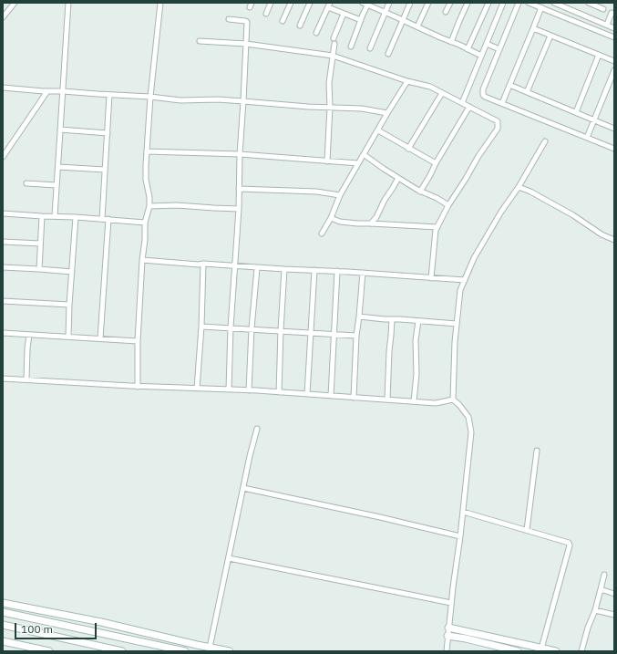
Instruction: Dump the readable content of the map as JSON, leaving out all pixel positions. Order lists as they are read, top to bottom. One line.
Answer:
{"scale_bar":"100 m"}
